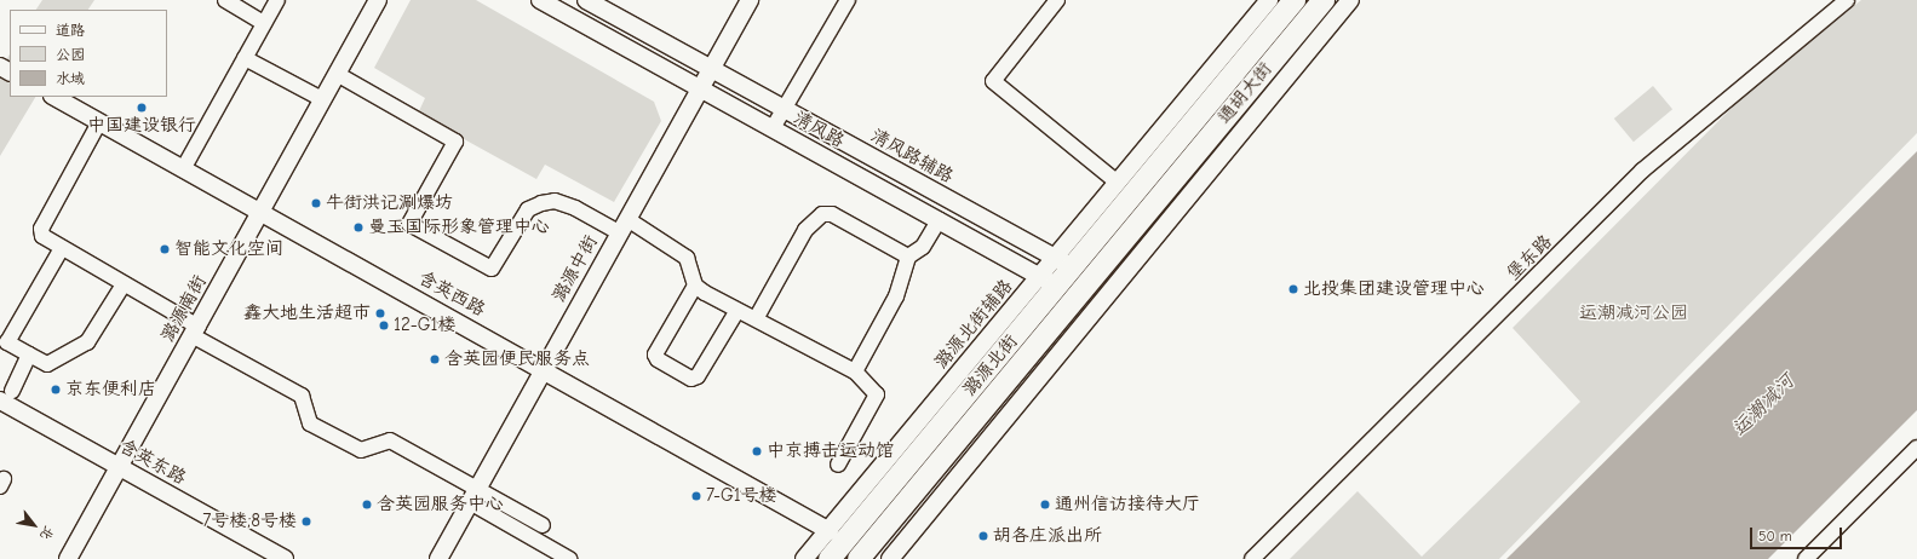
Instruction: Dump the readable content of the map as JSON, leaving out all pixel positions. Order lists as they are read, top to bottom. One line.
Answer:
{"streets":{"main road":["通胡大街","潞源北街"],"street":["清风路","清风路辅路","堡东路","潞源中街","含英西路","潞源南街","潞源北街辅路","含英东路"]},"crossings":[["通胡大街","潞源北街"],["清风路","潞源中街"],["清风路","潞源北街辅路"],["清风路","潞源北街"],["清风路辅路","潞源中街"],["清风路辅路","潞源北街"],["潞源中街","含英西路"],["含英西路","潞源南街"],["含英西路","潞源北街辅路"],["潞源南街","含英东路"],["潞源北街辅路","潞源北街"]],"water":["运潮减河"],"parks":["运潮减河公园"],"places":["中国建设银行","牛街洪记涮爆坊","曼玉国际形象管理中心","智能文化空间","北投集团建设管理中心","鑫大地生活超市","12-G1楼","含英园便民服务点","京东便利店","中京搏击运动馆","7-G1号楼","含英园服务中心","通州信访接待大厅","7号楼;8号楼","胡各庄派出所"],"legend":["道路","公园","水域"],"scale_bar":"50 m","north":"bottom right"}
